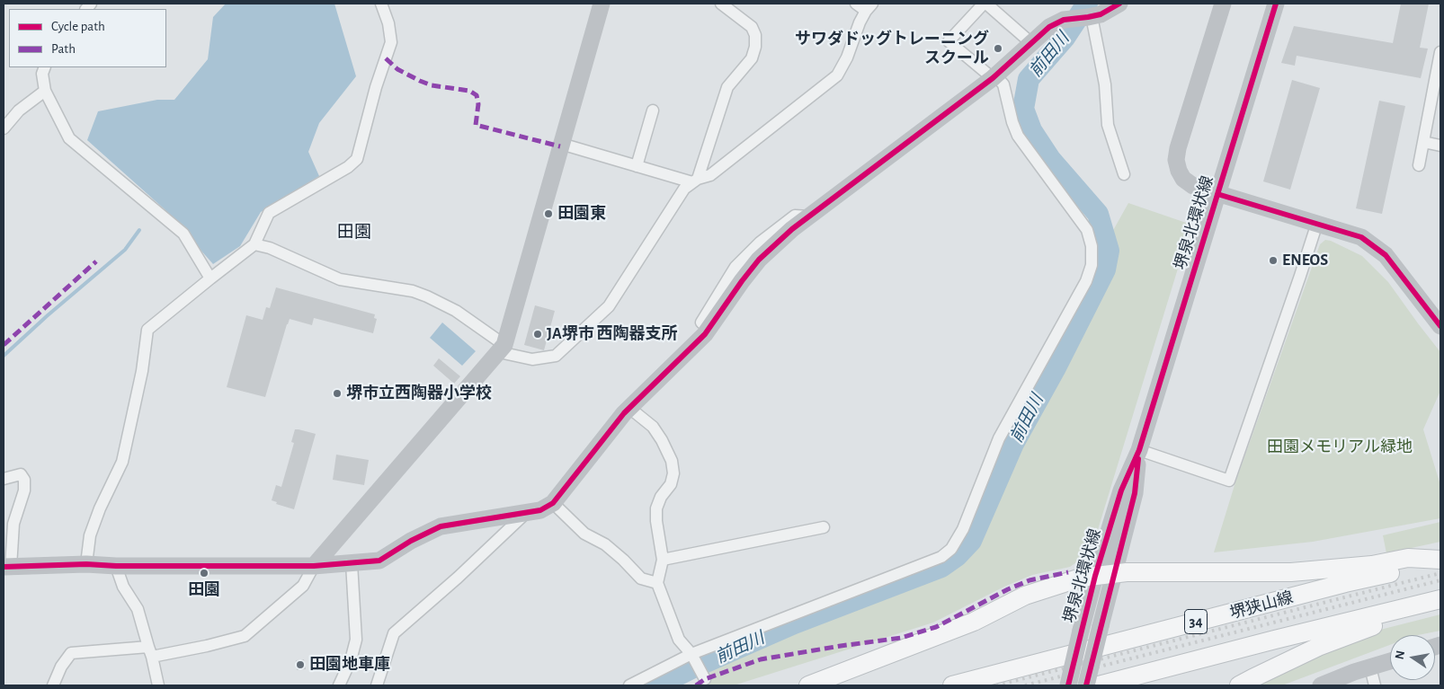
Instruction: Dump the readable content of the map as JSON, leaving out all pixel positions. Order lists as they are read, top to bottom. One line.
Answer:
{"streets":{"main road":["堺狭山線","34"],"street":["堺泉北環状線"]},"districts":["田園"],"water":["前田川"],"parks":["田園メモリアル緑地"],"places":["サワダドッグトレーニング スクール","田園東","ENEOS","JA堺市 西陶器支所","堺市立西陶器小学校","田園","田園地車庫"],"legend":["Cycle path","Path"],"north":"left"}
